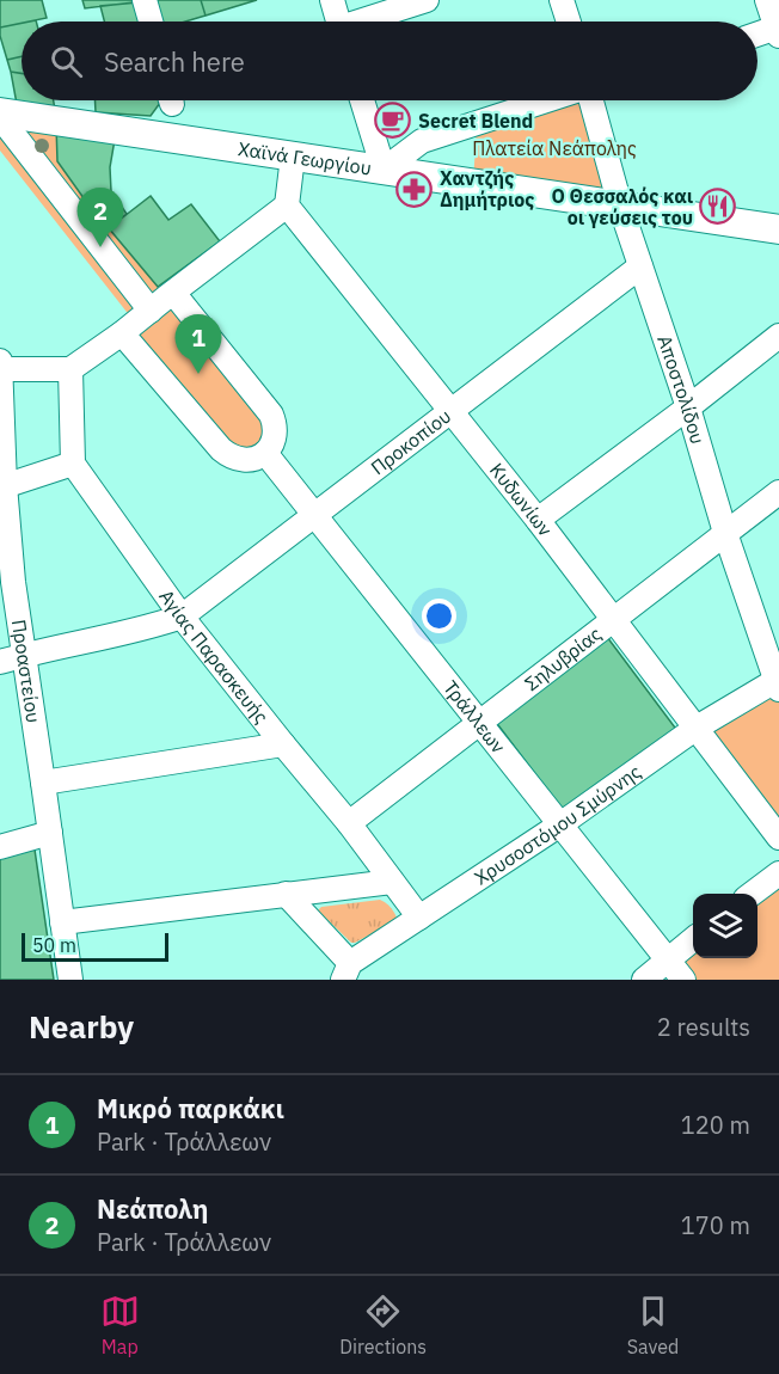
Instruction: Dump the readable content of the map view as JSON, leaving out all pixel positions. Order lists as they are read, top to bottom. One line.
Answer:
{"streets":{"main road":["Χαϊνά Γεωργίου"],"street":["Αποστολίδου","Προκοπίου","Κυδωνίων","Αγίας Παρασκευής","Σηλυβρίας","Προαστείου","Τράλλεων","Χρυσοστόμου Σμύρνης"]},"crossings":[["Χαϊνά Γεωργίου","Αποστολίδου"],["Αποστολίδου","Προκοπίου"],["Αποστολίδου","Σηλυβρίας"],["Αποστολίδου","Χρυσοστόμου Σμύρνης"],["Προκοπίου","Κυδωνίων"],["Προκοπίου","Αγίας Παρασκευής"],["Προκοπίου","Τράλλεων"],["Κυδωνίων","Σηλυβρίας"],["Κυδωνίων","Χρυσοστόμου Σμύρνης"],["Αγίας Παρασκευής","Σηλυβρίας"],["Αγίας Παρασκευής","Χρυσοστόμου Σμύρνης"],["Σηλυβρίας","Τράλλεων"],["Τράλλεων","Χρυσοστόμου Σμύρνης"]],"parks":["Πλατεία Νεάπολης"],"places":{"cafe":["Secret Blend"],"pharmacy":["Χαντζής Δημήτριος"],"restaurant":["Ο Θεσσαλός και οι γεύσεις του"]},"scale_bar":"50 m","page":{"search":"Search here","pins":["2","1"],"scale":"50 m","heading":["Nearby","2 results"],"list":[{"mark":"1","name":"Μικρό παρκάκι","note":"Park · Τράλλεων","value":"120 m"},{"mark":"2","name":"Νεάπολη","note":"Park · Τράλλεων","value":"170 m"}],"nav":["Map","Directions","Saved"]}}
